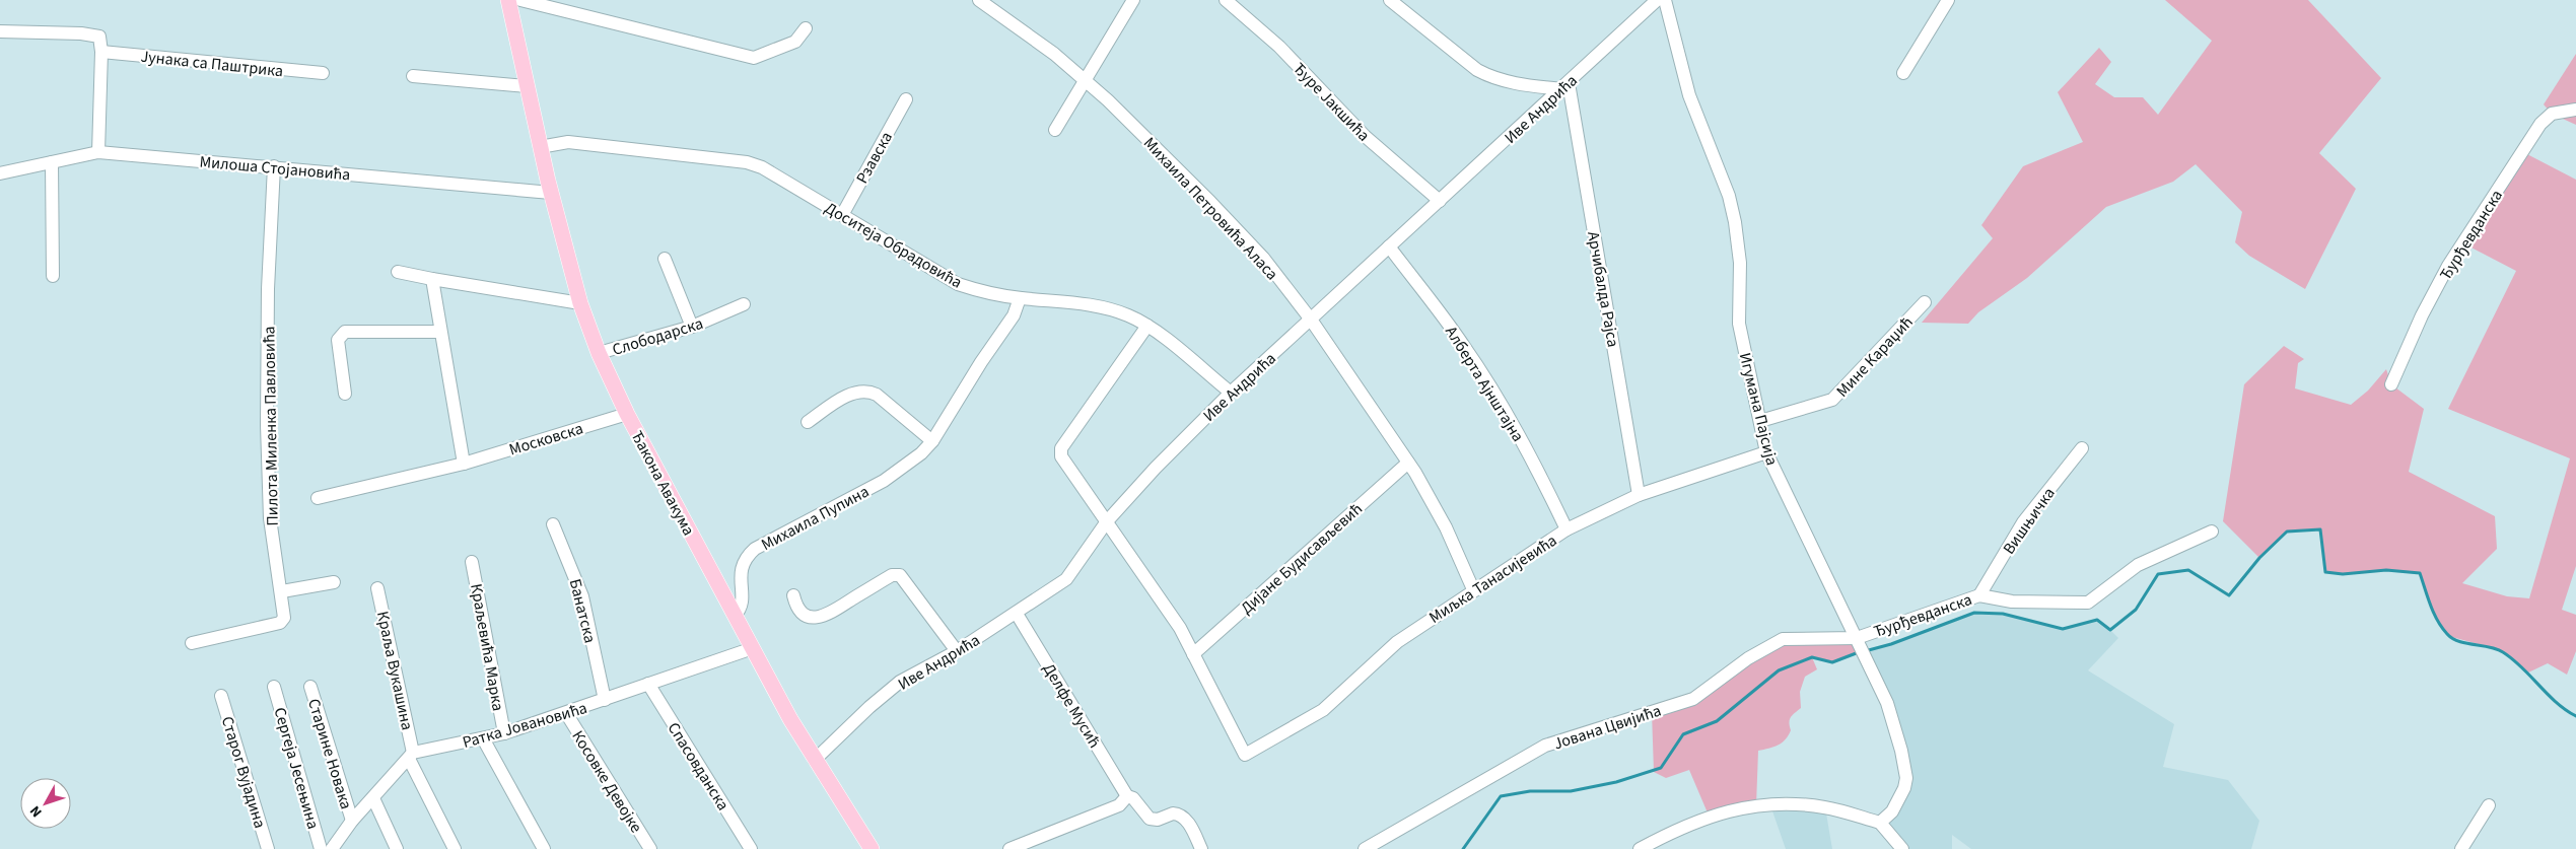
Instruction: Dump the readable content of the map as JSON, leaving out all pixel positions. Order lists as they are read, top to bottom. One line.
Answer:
{"streets":{"main road":["Ђакона Авакума"],"street":["Јунака са Паштрика","Ђуре Јакшића","Иве Андрића","Рзавска","Милоша Стојановића","Михаила Петровића Аласа","Ђурђевданска","Доситеја Обрадовића","Арчибалда Рајса","Слободарска","Мине Караџић","Алберта Ајнштајна","Игумана Пајсија","Пилота Миленка Павловића","Московска","Михаила Пупина","Вишњичка","Дијане Будисављевић","Миљка Танасијевића","Банатска","Краљевића Марка","Краља Вукашина","Делфе Мусић","Ратка Јовановића","Јована Цвијића","Старине Новака","Спасовданска","Сергеја Јесењина","Старог Вујадина","Косовке Девојке"]},"crossings":[["Ђуре Јакшића","Иве Андрића"],["Иве Андрића","Михаила Петровића Аласа"],["Иве Андрића","Доситеја Обрадовића"],["Иве Андрића","Арчибалда Рајса"],["Иве Андрића","Алберта Ајнштајна"],["Иве Андрића","Ђакона Авакума"],["Иве Андрића","Делфе Мусић"],["Рзавска","Доситеја Обрадовића"],["Милоша Стојановића","Пилота Миленка Павловића"],["Милоша Стојановића","Ђакона Авакума"],["Михаила Петровића Аласа","Дијане Будисављевић"],["Михаила Петровића Аласа","Миљка Танасијевића"],["Ђурђевданска","Игумана Пајсија"],["Ђурђевданска","Вишњичка"],["Ђурђевданска","Јована Цвијића"],["Доситеја Обрадовића","Ђакона Авакума"],["Доситеја Обрадовића","Михаила Пупина"],["Арчибалда Рајса","Миљка Танасијевића"],["Слободарска","Ђакона Авакума"],["Мине Караџић","Игумана Пајсија"],["Алберта Ајнштајна","Миљка Танасијевића"],["Игумана Пајсија","Миљка Танасијевића"],["Игумана Пајсија","Јована Цвијића"],["Московска","Ђакона Авакума"],["Ђакона Авакума","Михаила Пупина"],["Ђакона Авакума","Ратка Јовановића"],["Дијане Будисављевић","Миљка Танасијевића"],["Банатска","Ратка Јовановића"],["Краљевића Марка","Ратка Јовановића"],["Краља Вукашина","Ратка Јовановића"],["Ратка Јовановића","Спасовданска"],["Ратка Јовановића","Косовке Девојке"]],"north":"bottom left"}
